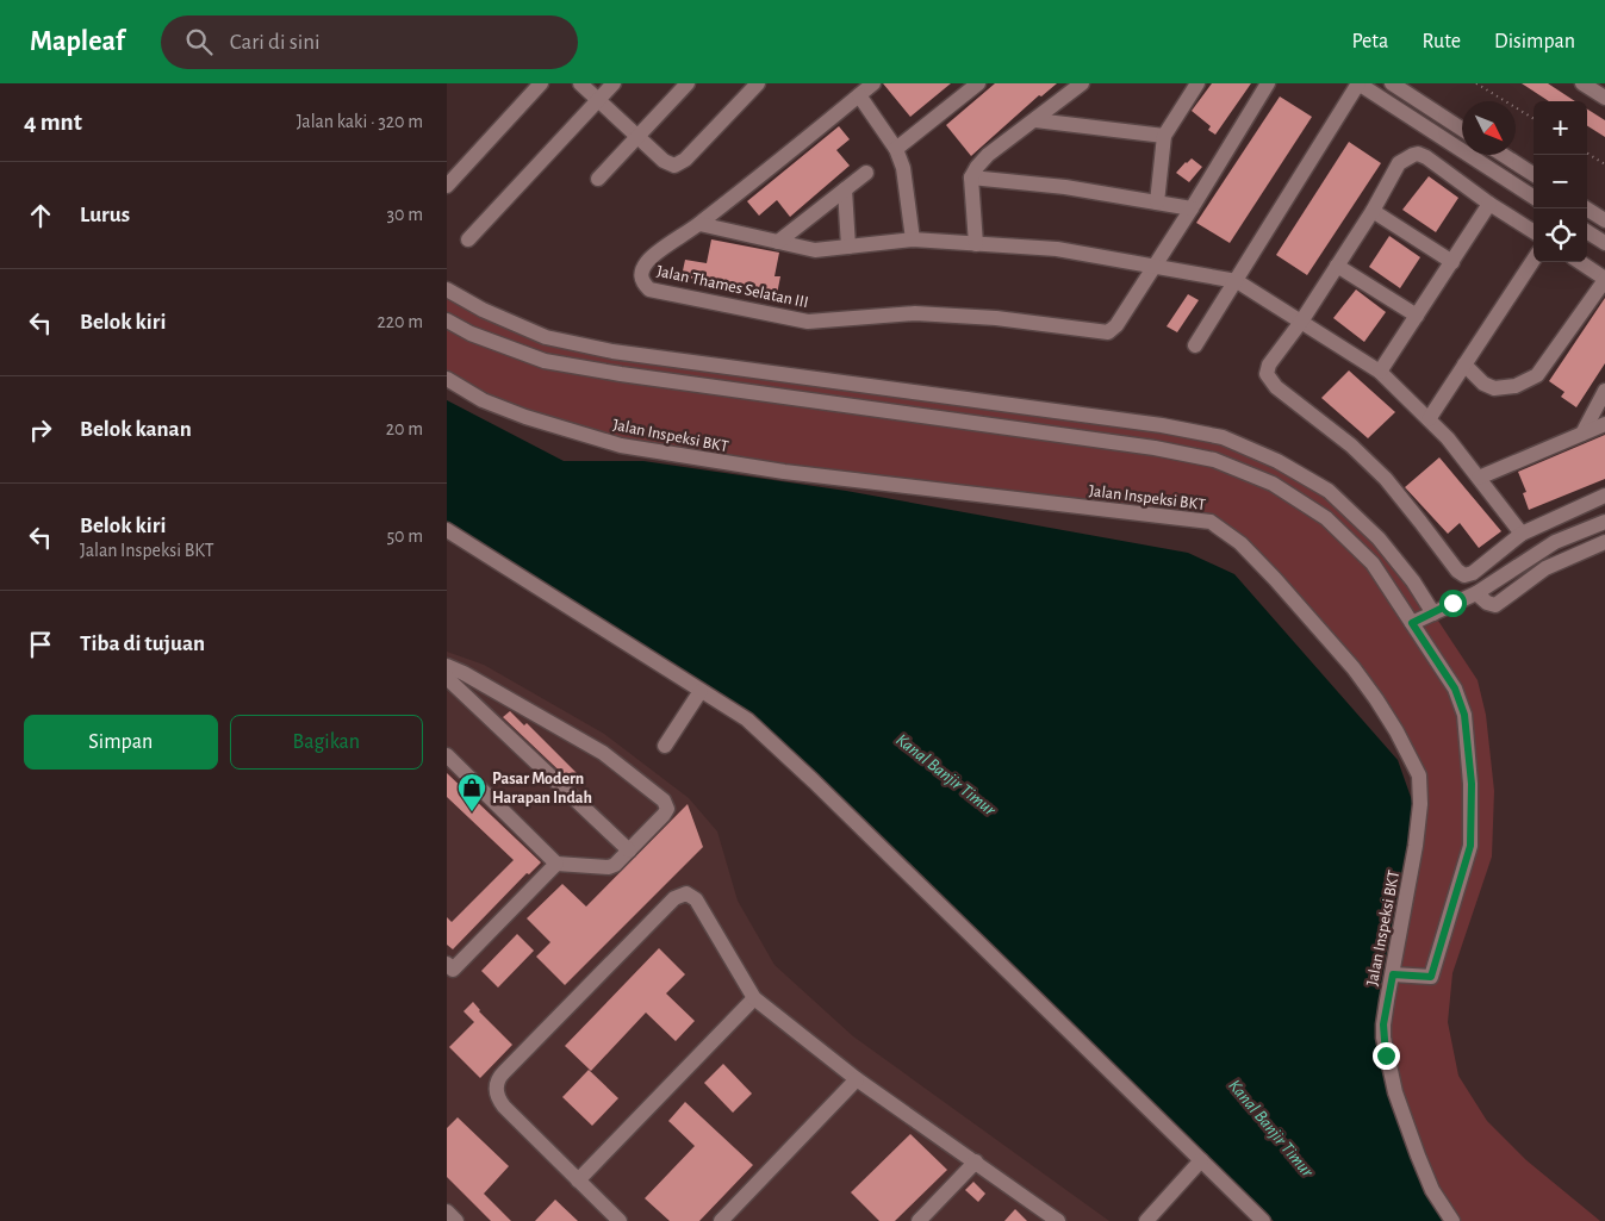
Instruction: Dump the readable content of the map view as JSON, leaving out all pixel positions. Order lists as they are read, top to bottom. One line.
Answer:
{"streets":{"street":["Jalan Thames Selatan III","Jalan Inspeksi BKT"]},"water":["Kanal Banjir Timur"],"places":{"shop":["Pasar Modern Harapan Indah"]},"north":"bottom right","page":{"header":"Mapleaf","search":"Cari di sini","nav":["Peta","Rute","Disimpan"],"heading":["4 mnt","Jalan kaki · 320 m"],"map_buttons":["+","−"],"list":[["Lurus","30 m"],["Belok kiri","220 m"],["Belok kanan","20 m"],["Belok kiri","Jalan Inspeksi BKT","50 m"],"Tiba di tujuan"],"buttons":["Simpan","Bagikan"]}}
